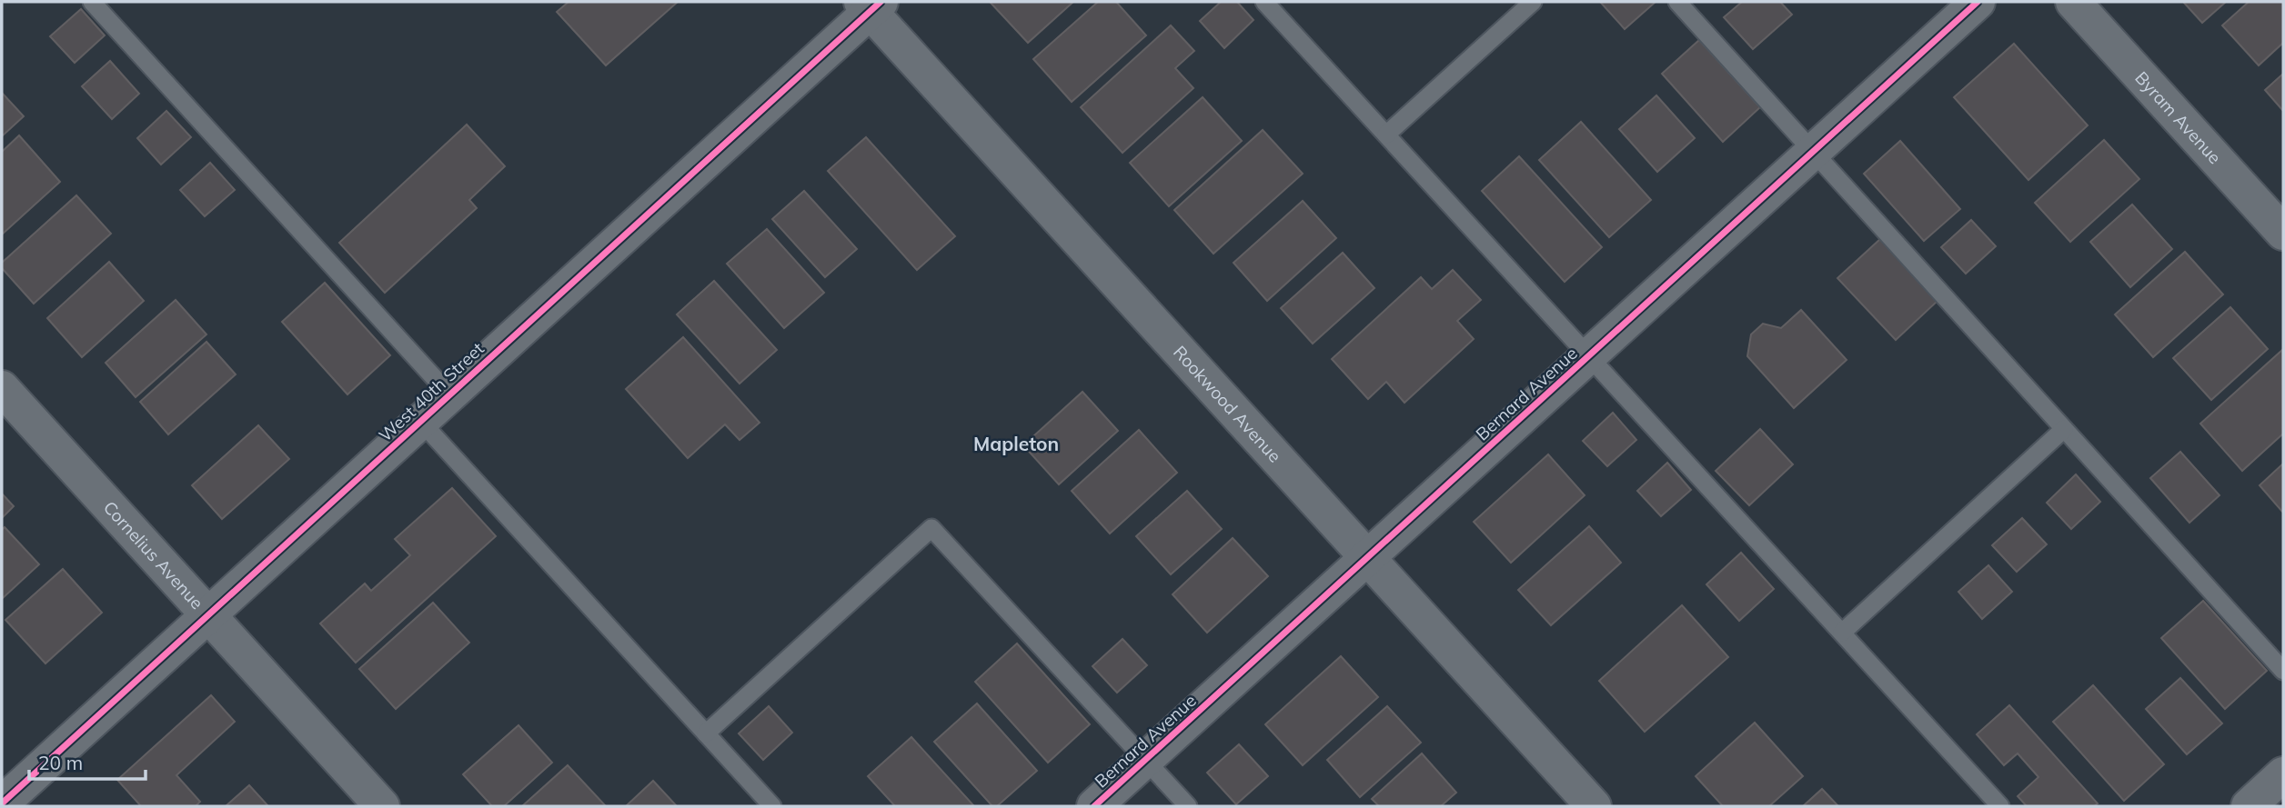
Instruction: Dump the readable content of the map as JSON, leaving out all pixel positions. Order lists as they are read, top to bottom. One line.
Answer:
{"streets":{"street":["Byram Avenue","West 40th Street","Bernard Avenue","Rookwood Avenue","Cornelius Avenue"]},"crossings":[["West 40th Street","Rookwood Avenue"],["West 40th Street","Cornelius Avenue"],["Bernard Avenue","Rookwood Avenue"]],"districts":["Mapleton"],"scale_bar":"20 m"}
